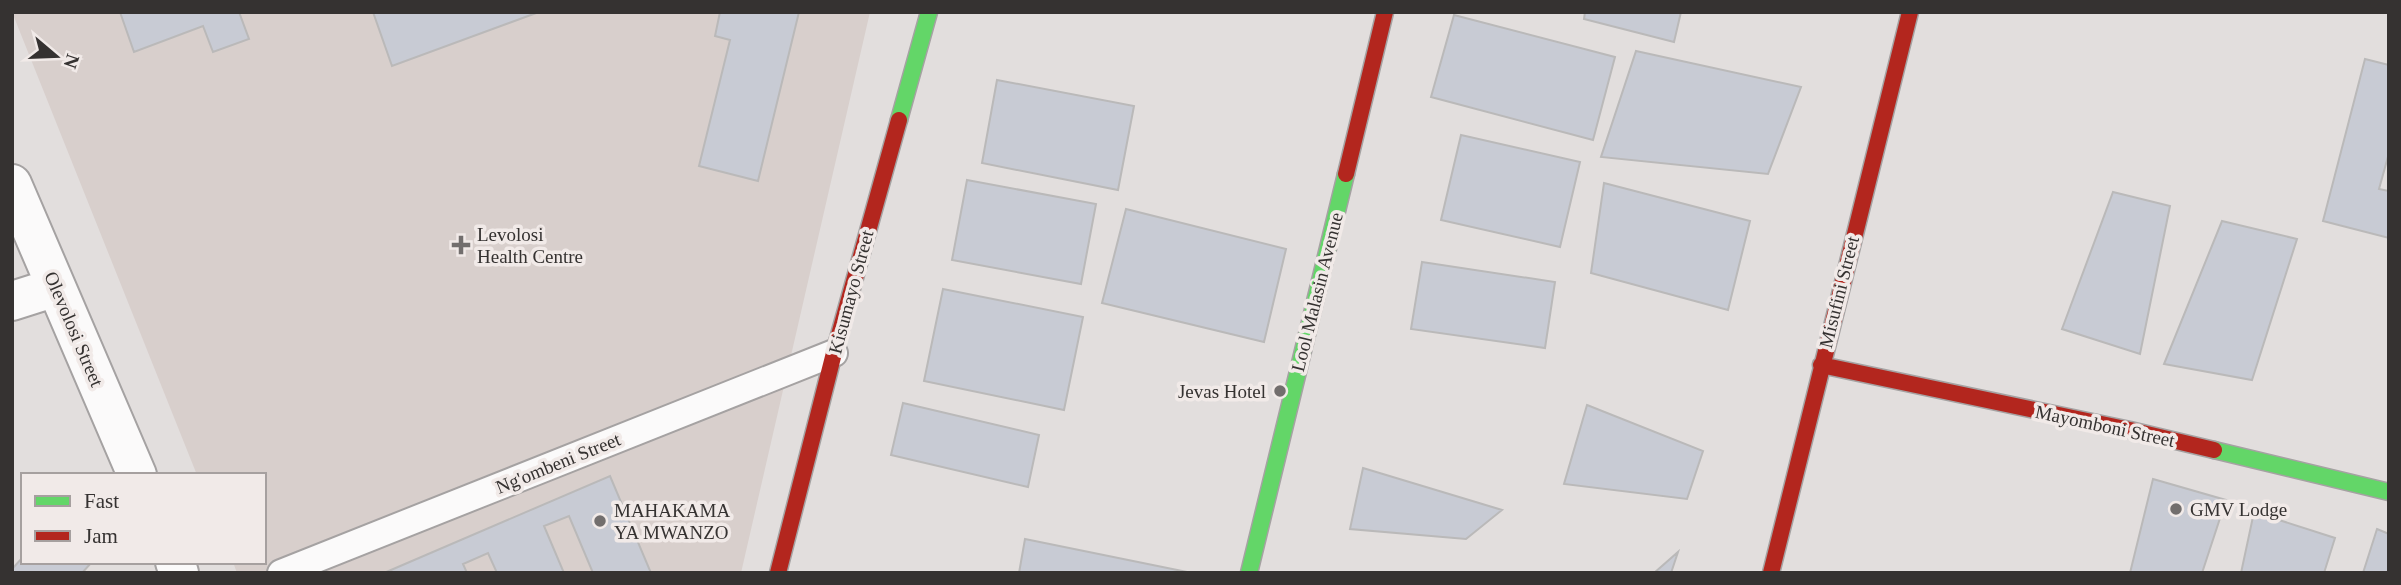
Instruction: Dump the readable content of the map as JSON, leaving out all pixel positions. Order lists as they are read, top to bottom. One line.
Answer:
{"streets":{"street":["Kisumayo Street","Lool Malasin Avenue","Misufini Street","Olevolosi Street","Mayomboni Street"],"lane":["Ng'ombeni Street"]},"crossings":[["Kisumayo Street","Ng'ombeni Street"],["Misufini Street","Mayomboni Street"]],"places":{"health":["Levolosi Health Centre"],"other":["Jevas Hotel","GMV Lodge","MAHAKAMA YA MWANZO"]},"legend":["Fast","Jam"],"north":"right"}
